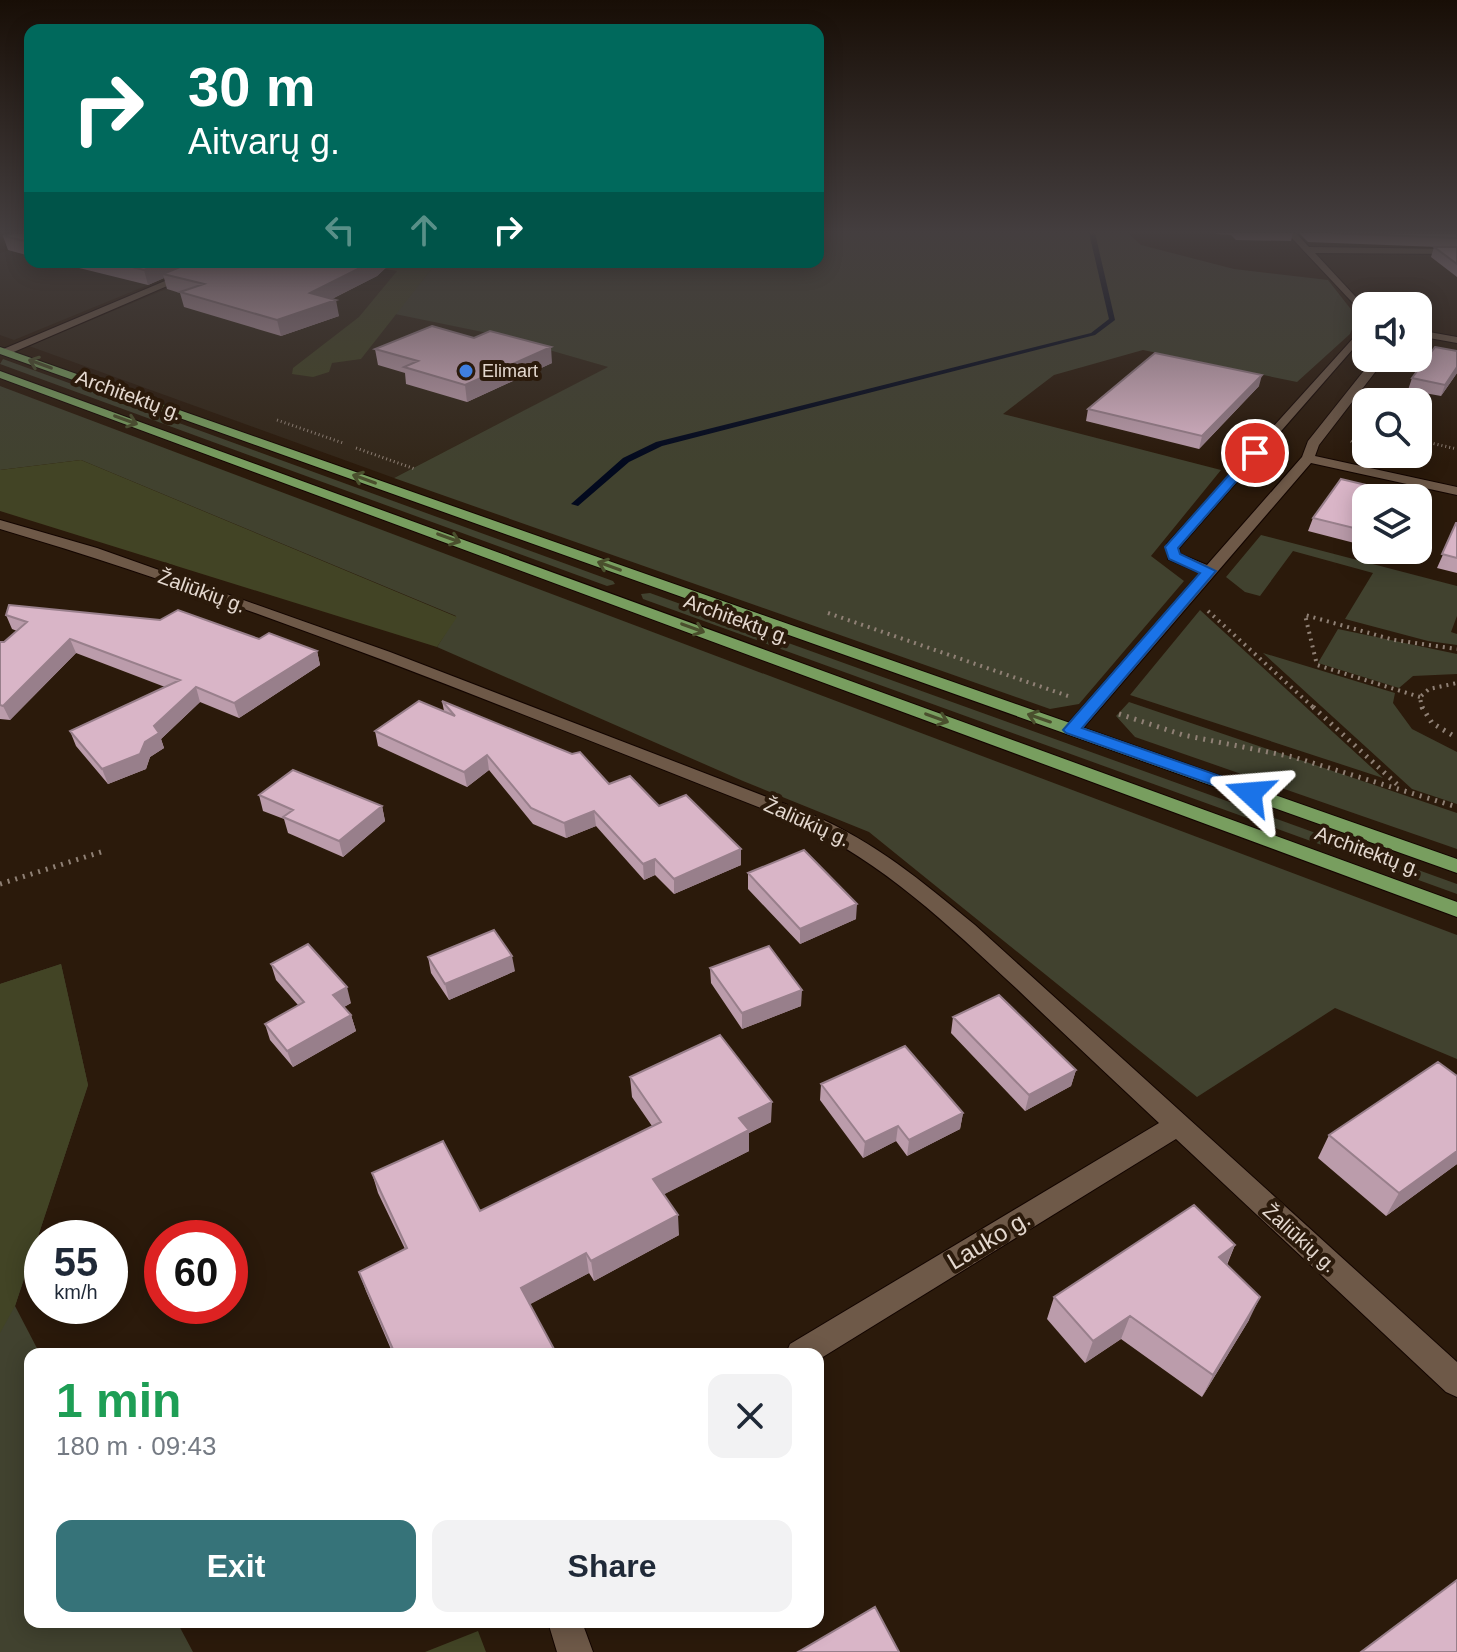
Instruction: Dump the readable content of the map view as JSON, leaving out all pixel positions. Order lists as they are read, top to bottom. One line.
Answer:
{"streets":{"main road":["Architektų g."],"street":["Žaliūkių g.","Lauko g."]},"crossings":[["Žaliūkių g.","Lauko g."]],"places":["Elimart"],"page":{"turn":["30 m","Aitvarų g."],"speed":"55 km/h","limit":"60","heading":["1 min","180 m · 09:43"],"buttons":["Exit","Share"]}}
